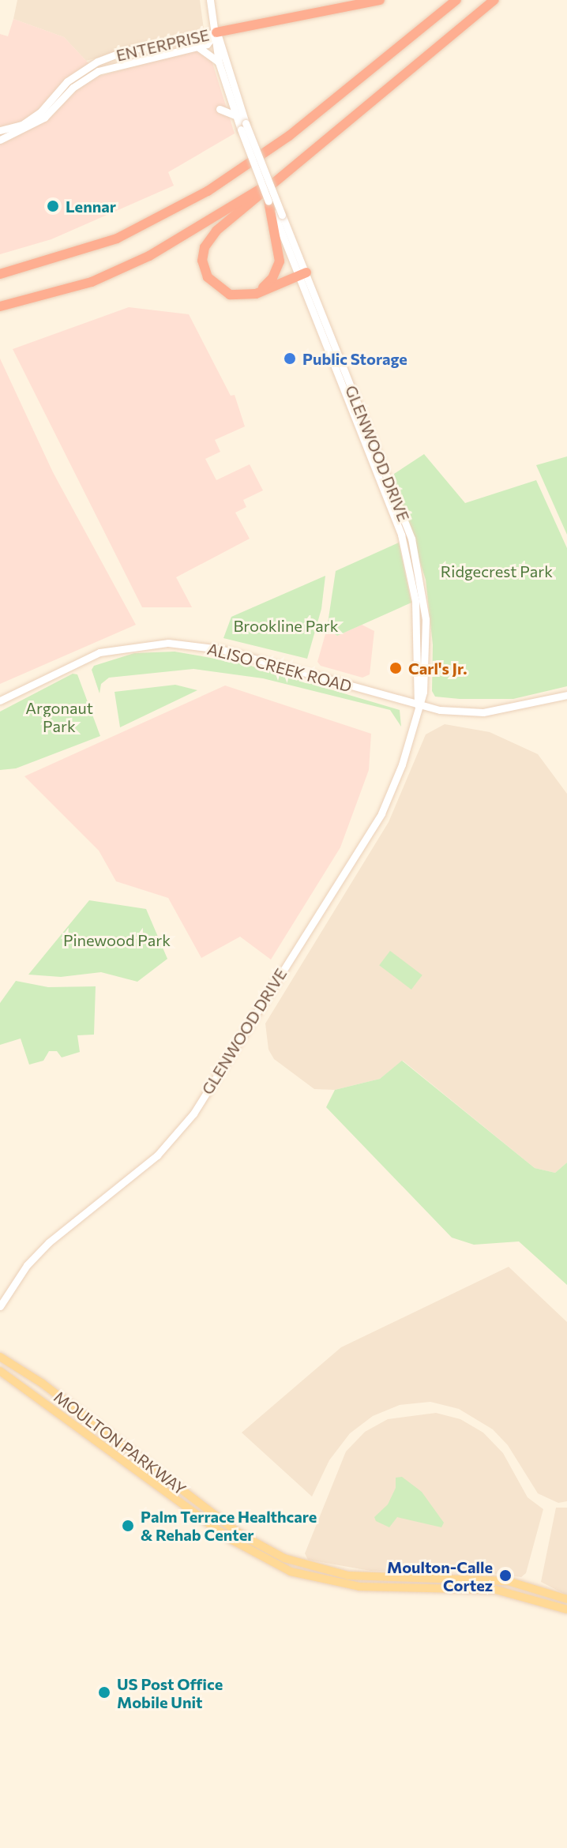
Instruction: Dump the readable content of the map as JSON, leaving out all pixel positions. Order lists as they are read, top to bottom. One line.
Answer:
{"streets":{"main road":["ENTERPRISE","GLENWOOD DRIVE","ALISO CREEK ROAD","MOULTON PARKWAY"]},"crossings":[["ENTERPRISE","GLENWOOD DRIVE"],["GLENWOOD DRIVE","ALISO CREEK ROAD"]],"parks":["Ridgecrest Park","Brookline Park","Argonaut Park","Pinewood Park"],"places":["Lennar","Public Storage","Carl's Jr.","Palm Terrace Healthcare & Rehab Center","Moulton-Calle Cortez","US Post Office Mobile Unit"]}
